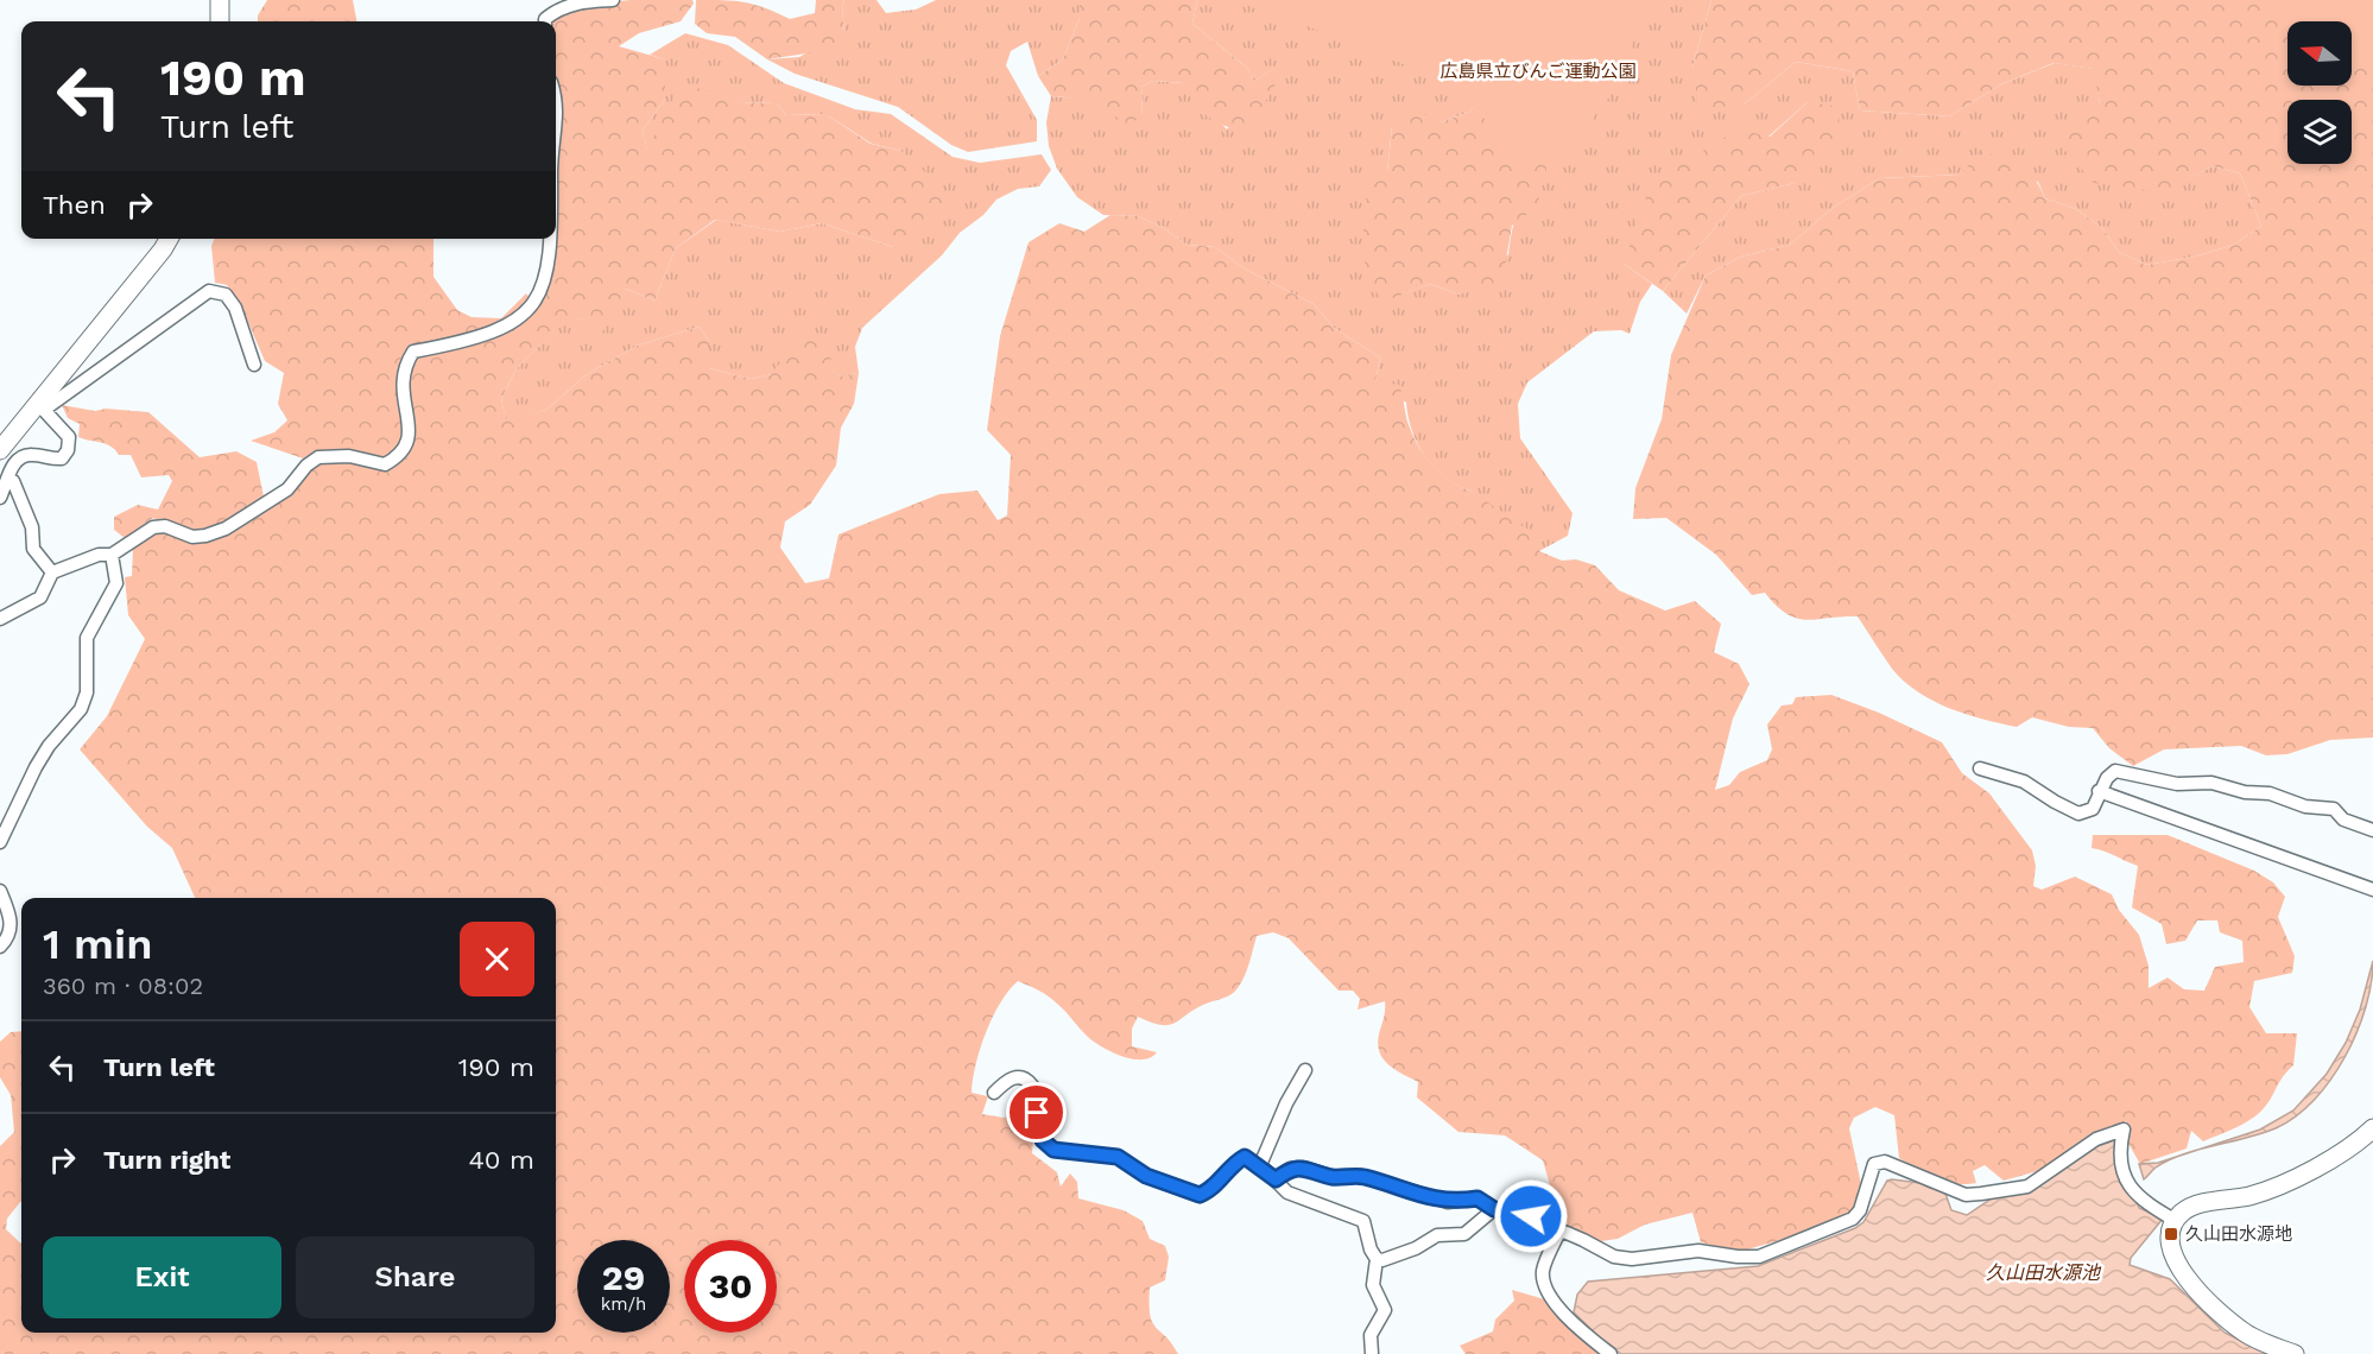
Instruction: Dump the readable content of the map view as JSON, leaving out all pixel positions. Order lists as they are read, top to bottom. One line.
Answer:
{"water":["久山田水源池"],"parks":["広島県立びんご運動公園"],"places":{"transit":["久山田水源地"]},"north":"left","page":{"turn":["190 m","Turn left"],"then":"Then","heading":["1 min","360 m · 08:02"],"list":[{"name":"Turn left","value":"190 m"},{"name":"Turn right","value":"40 m"}],"buttons":["Exit","Share"],"speed":"29 km/h","limit":"30"}}
